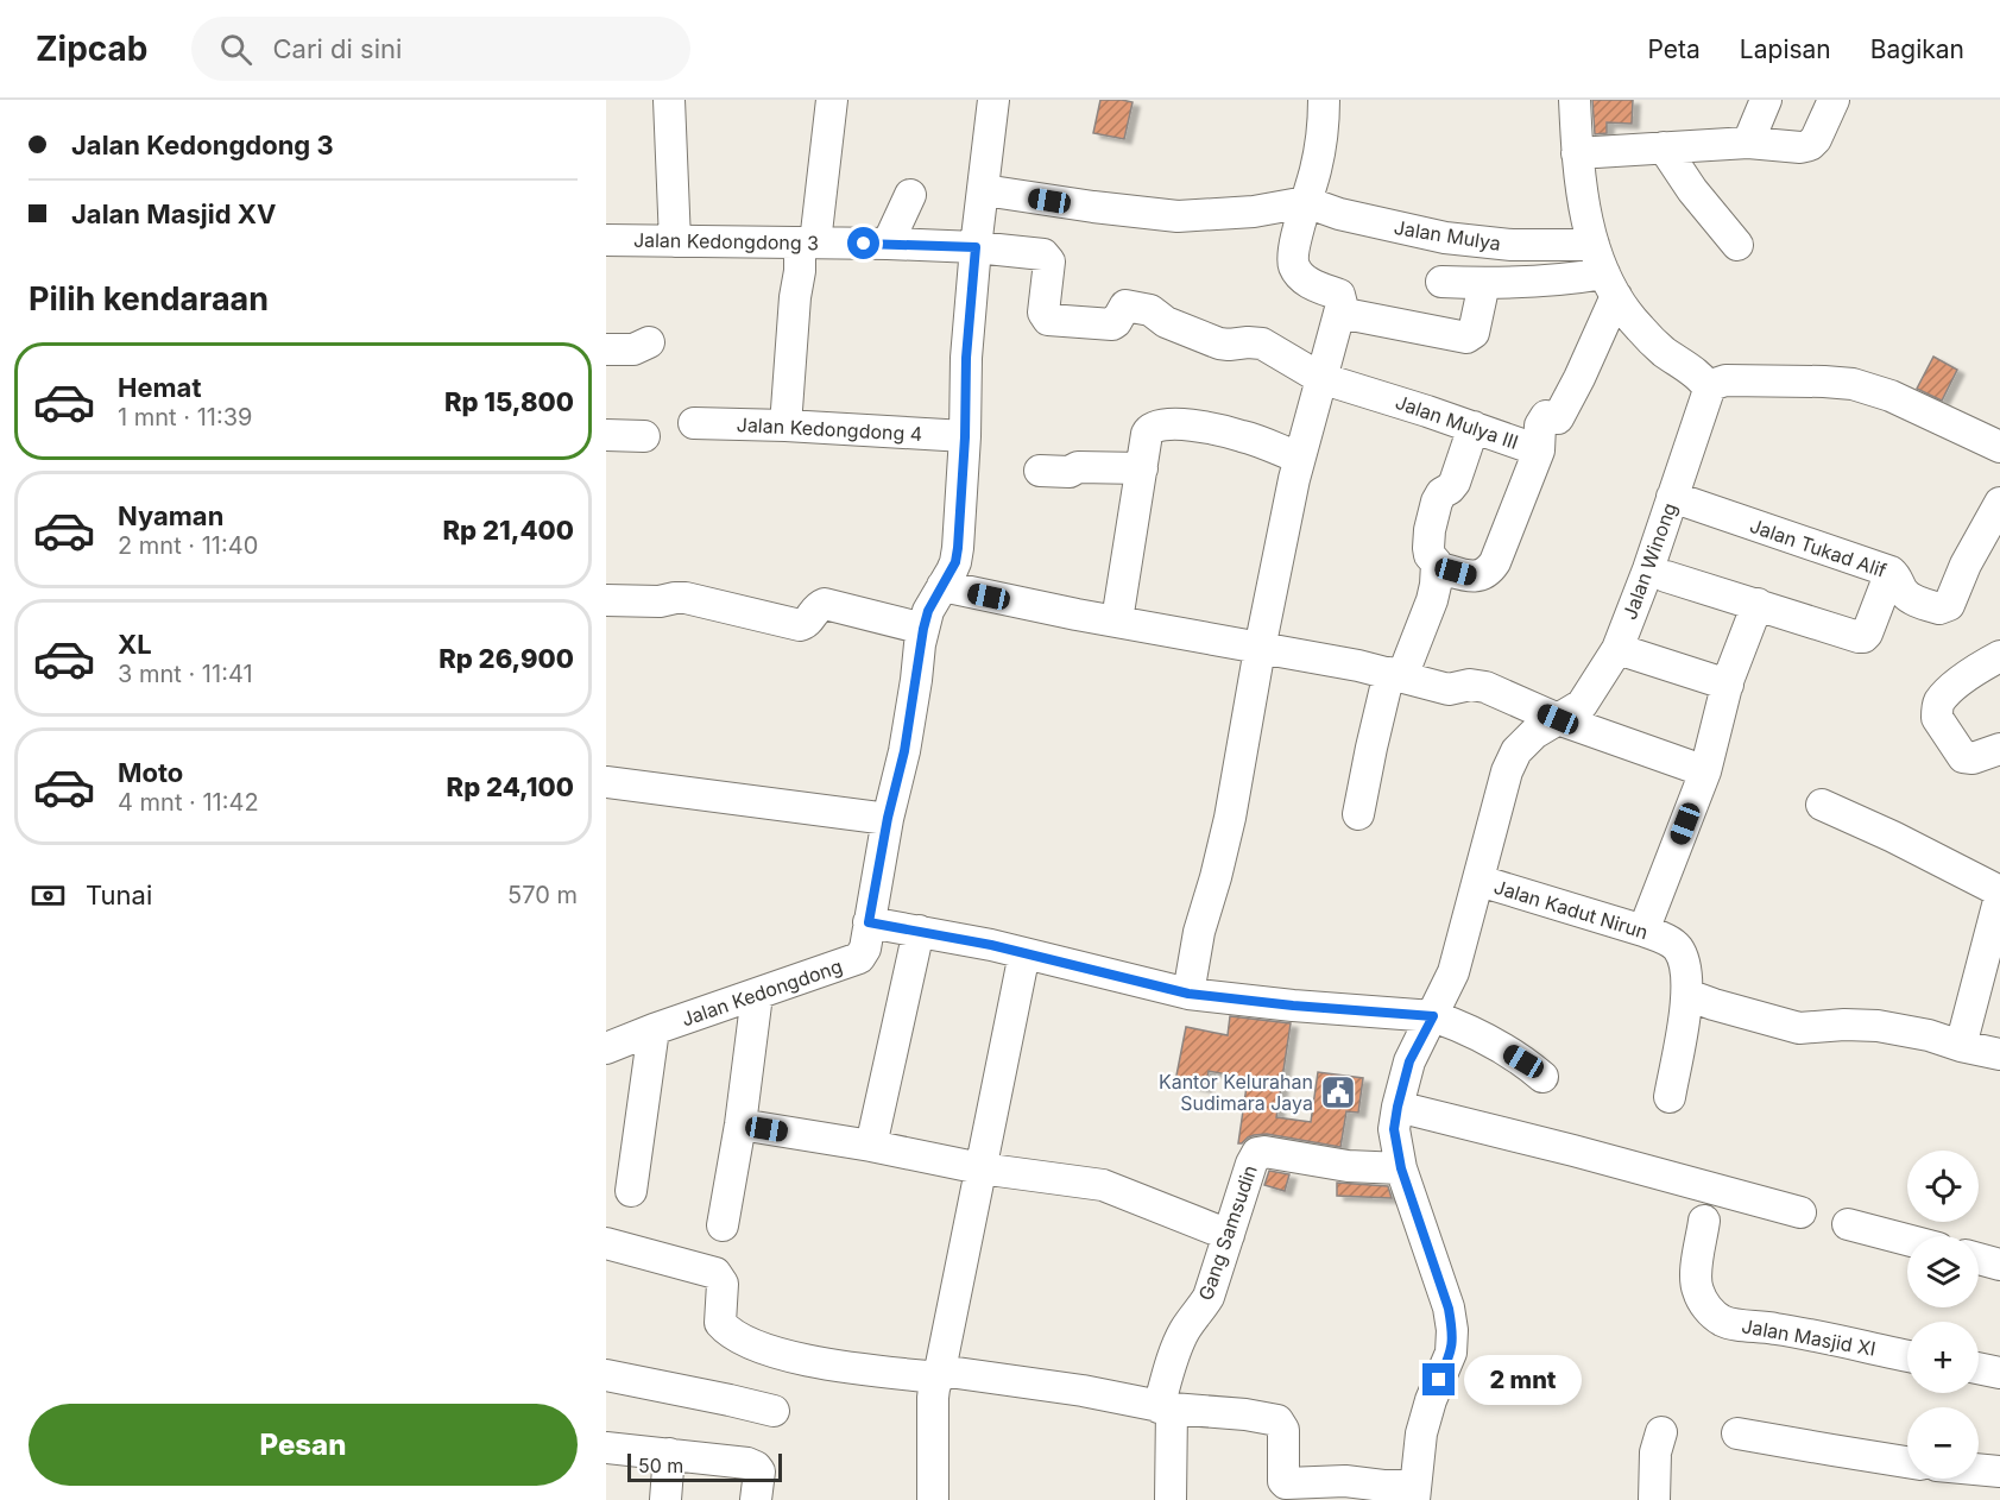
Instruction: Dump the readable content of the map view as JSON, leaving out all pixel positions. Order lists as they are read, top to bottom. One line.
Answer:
{"streets":{"street":["Jalan Mulya","Jalan Kedongdong 3","Jalan Mulya III","Jalan Kedongdong 4","Jalan Tukad Alif","Jalan Winong","Jalan Kadut Nirun","Jalan Kedongdong","Gang Samsudin","Jalan Masjid XI"]},"crossings":[["Jalan Kedongdong 3","Jalan Mulya III"],["Jalan Kedongdong 3","Jalan Kedongdong"],["Jalan Mulya III","Jalan Kedongdong"],["Jalan Kedongdong 4","Jalan Kedongdong"],["Jalan Tukad Alif","Jalan Winong"],["Jalan Winong","Jalan Kadut Nirun"],["Jalan Winong","Gang Samsudin"]],"places":{"public building":["Kantor Kelurahan Sudimara Jaya"]},"scale_bar":"50 m","page":{"header":"Zipcab","search":"Cari di sini","nav":["Peta","Lapisan","Bagikan"],"banner":["Jalan Kedongdong 3","Jalan Masjid XV"],"heading":"Pilih kendaraan","list":[{"name":"Hemat","note":"1 mnt · 11:39","value":"Rp 15,800"},{"name":"Nyaman","note":"2 mnt · 11:40","value":"Rp 21,400"},{"name":"XL","note":"3 mnt · 11:41","value":"Rp 26,900"},{"name":"Moto","note":"4 mnt · 11:42","value":"Rp 24,100"}],"pay":["Tunai","570 m"],"map_buttons":["+","−"],"bubble":"2 mnt","buttons":"Pesan","scale":"50 m"}}
